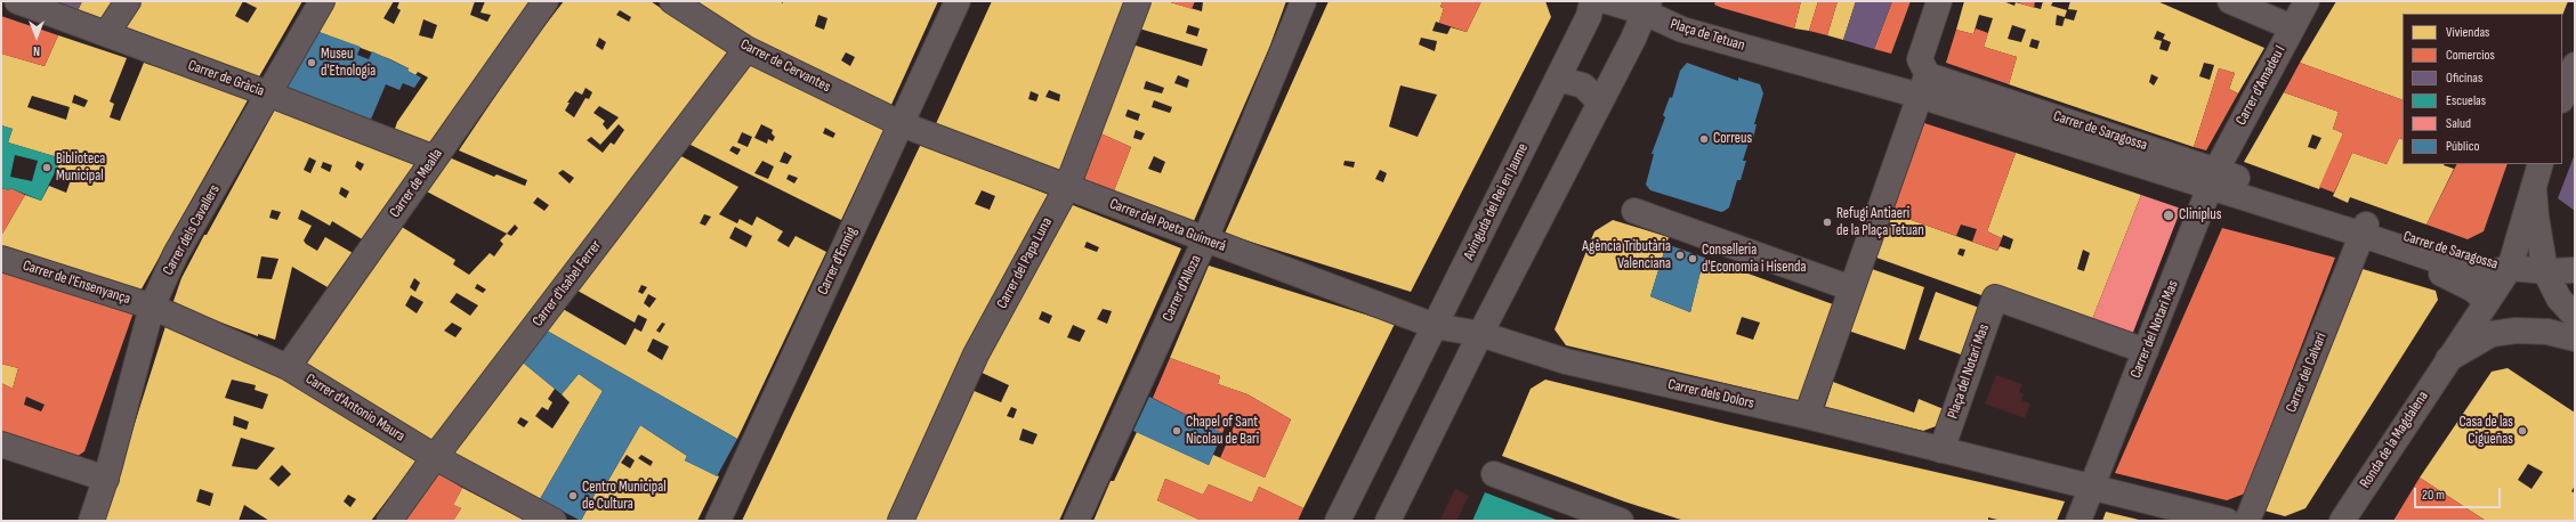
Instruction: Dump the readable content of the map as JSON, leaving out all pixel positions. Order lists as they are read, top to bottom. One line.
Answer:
{"streets":{"street":["Plaça de Tetuan","Carrer de Cervantes","Carrer de Gràcia","Carrer d'Amadeu I","Carrer de Saragossa","Carrer de Mealla","Avinguda del Rei en Jaume","Carrer del Poeta Guimerá","Carrer dels Cavallers","Carrer d'Enmig","Carrer del Papa Luna","Carrer de l'Ensenyança","Carrer d'Isabel Ferrer","Carrer d'Alloza","Carrer del Notari Mas","Plaça del Notari Mas","Carrer del Calvari","Carrer dels Dolors","Carrer d'Antonio Maura","Ronda de la Magdalena"]},"crossings":[["Plaça de Tetuan","Carrer de Saragossa"],["Carrer de Cervantes","Carrer del Poeta Guimerá"],["Carrer de Cervantes","Carrer d'Enmig"],["Carrer de Cervantes","Carrer d'Isabel Ferrer"],["Carrer de Gràcia","Carrer de Mealla"],["Carrer de Gràcia","Carrer dels Cavallers"],["Carrer d'Amadeu I","Carrer de Saragossa"],["Carrer d'Amadeu I","Carrer del Notari Mas"],["Carrer de Saragossa","Carrer del Notari Mas"],["Carrer de Saragossa","Carrer del Calvari"],["Carrer de Saragossa","Ronda de la Magdalena"],["Carrer de Mealla","Carrer d'Antonio Maura"],["Avinguda del Rei en Jaume","Carrer del Poeta Guimerá"],["Carrer del Poeta Guimerá","Carrer d'Enmig"],["Carrer del Poeta Guimerá","Carrer del Papa Luna"],["Carrer del Poeta Guimerá","Carrer d'Alloza"],["Carrer dels Cavallers","Carrer de l'Ensenyança"],["Carrer dels Cavallers","Carrer d'Antonio Maura"],["Carrer de l'Ensenyança","Carrer d'Antonio Maura"],["Carrer d'Isabel Ferrer","Carrer d'Antonio Maura"],["Carrer del Notari Mas","Plaça del Notari Mas"],["Plaça del Notari Mas","Carrer dels Dolors"]],"places":["Museu d'Etnologia","Correus","Biblioteca Municipal","Cliniplus","Refugi Antiaeri de la Plaça Tetuan","Agència Tributària Valenciana","Conselleria d'Economia i Hisenda","Chapel of Sant Nicolau de Bari","Casa de las Cigüeñas","Centro Municipal de Cultura"],"legend":["Viviendas","Comercios","Oficinas","Escuelas","Salud","Público"],"scale_bar":"20 m","north":"bottom"}
